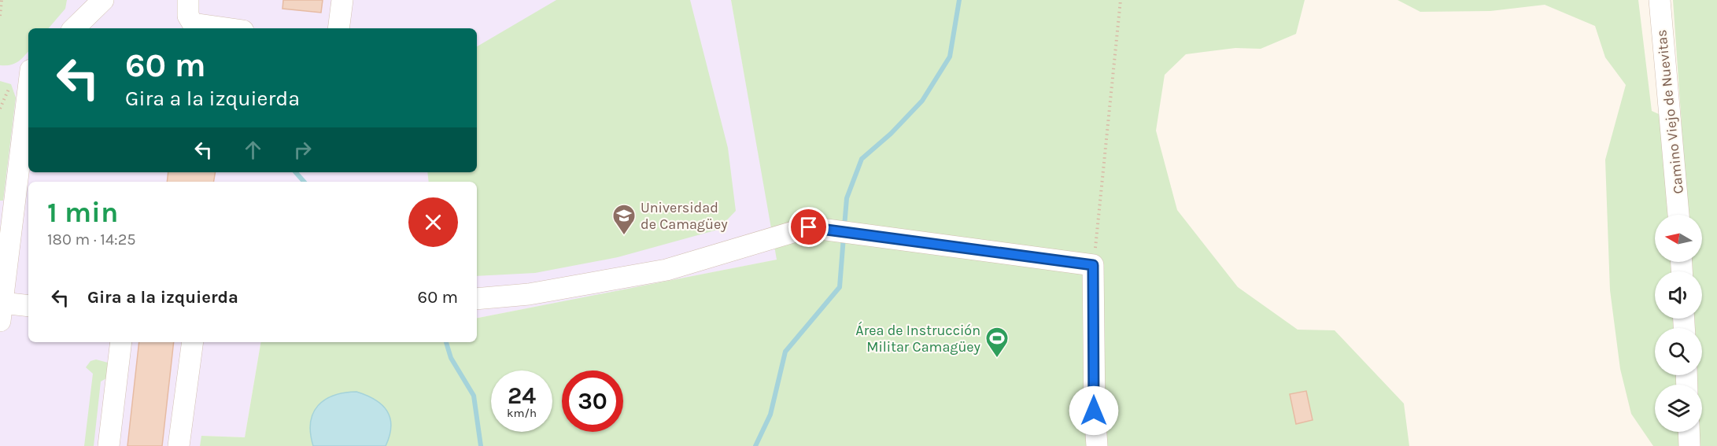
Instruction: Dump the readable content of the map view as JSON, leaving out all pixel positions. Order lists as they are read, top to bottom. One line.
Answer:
{"streets":{"street":["Camino Viejo de Nuevitas"]},"places":{"school or university":["Universidad de Camagüey"],"sports":["Área de Instrucción Militar Camagüey"]},"north":"left","page":{"turn":["60 m","Gira a la izquierda"],"heading":["1 min","180 m · 14:25"],"list":[{"name":"Gira a la izquierda","value":"60 m"}],"speed":"24 km/h","limit":"30"}}
